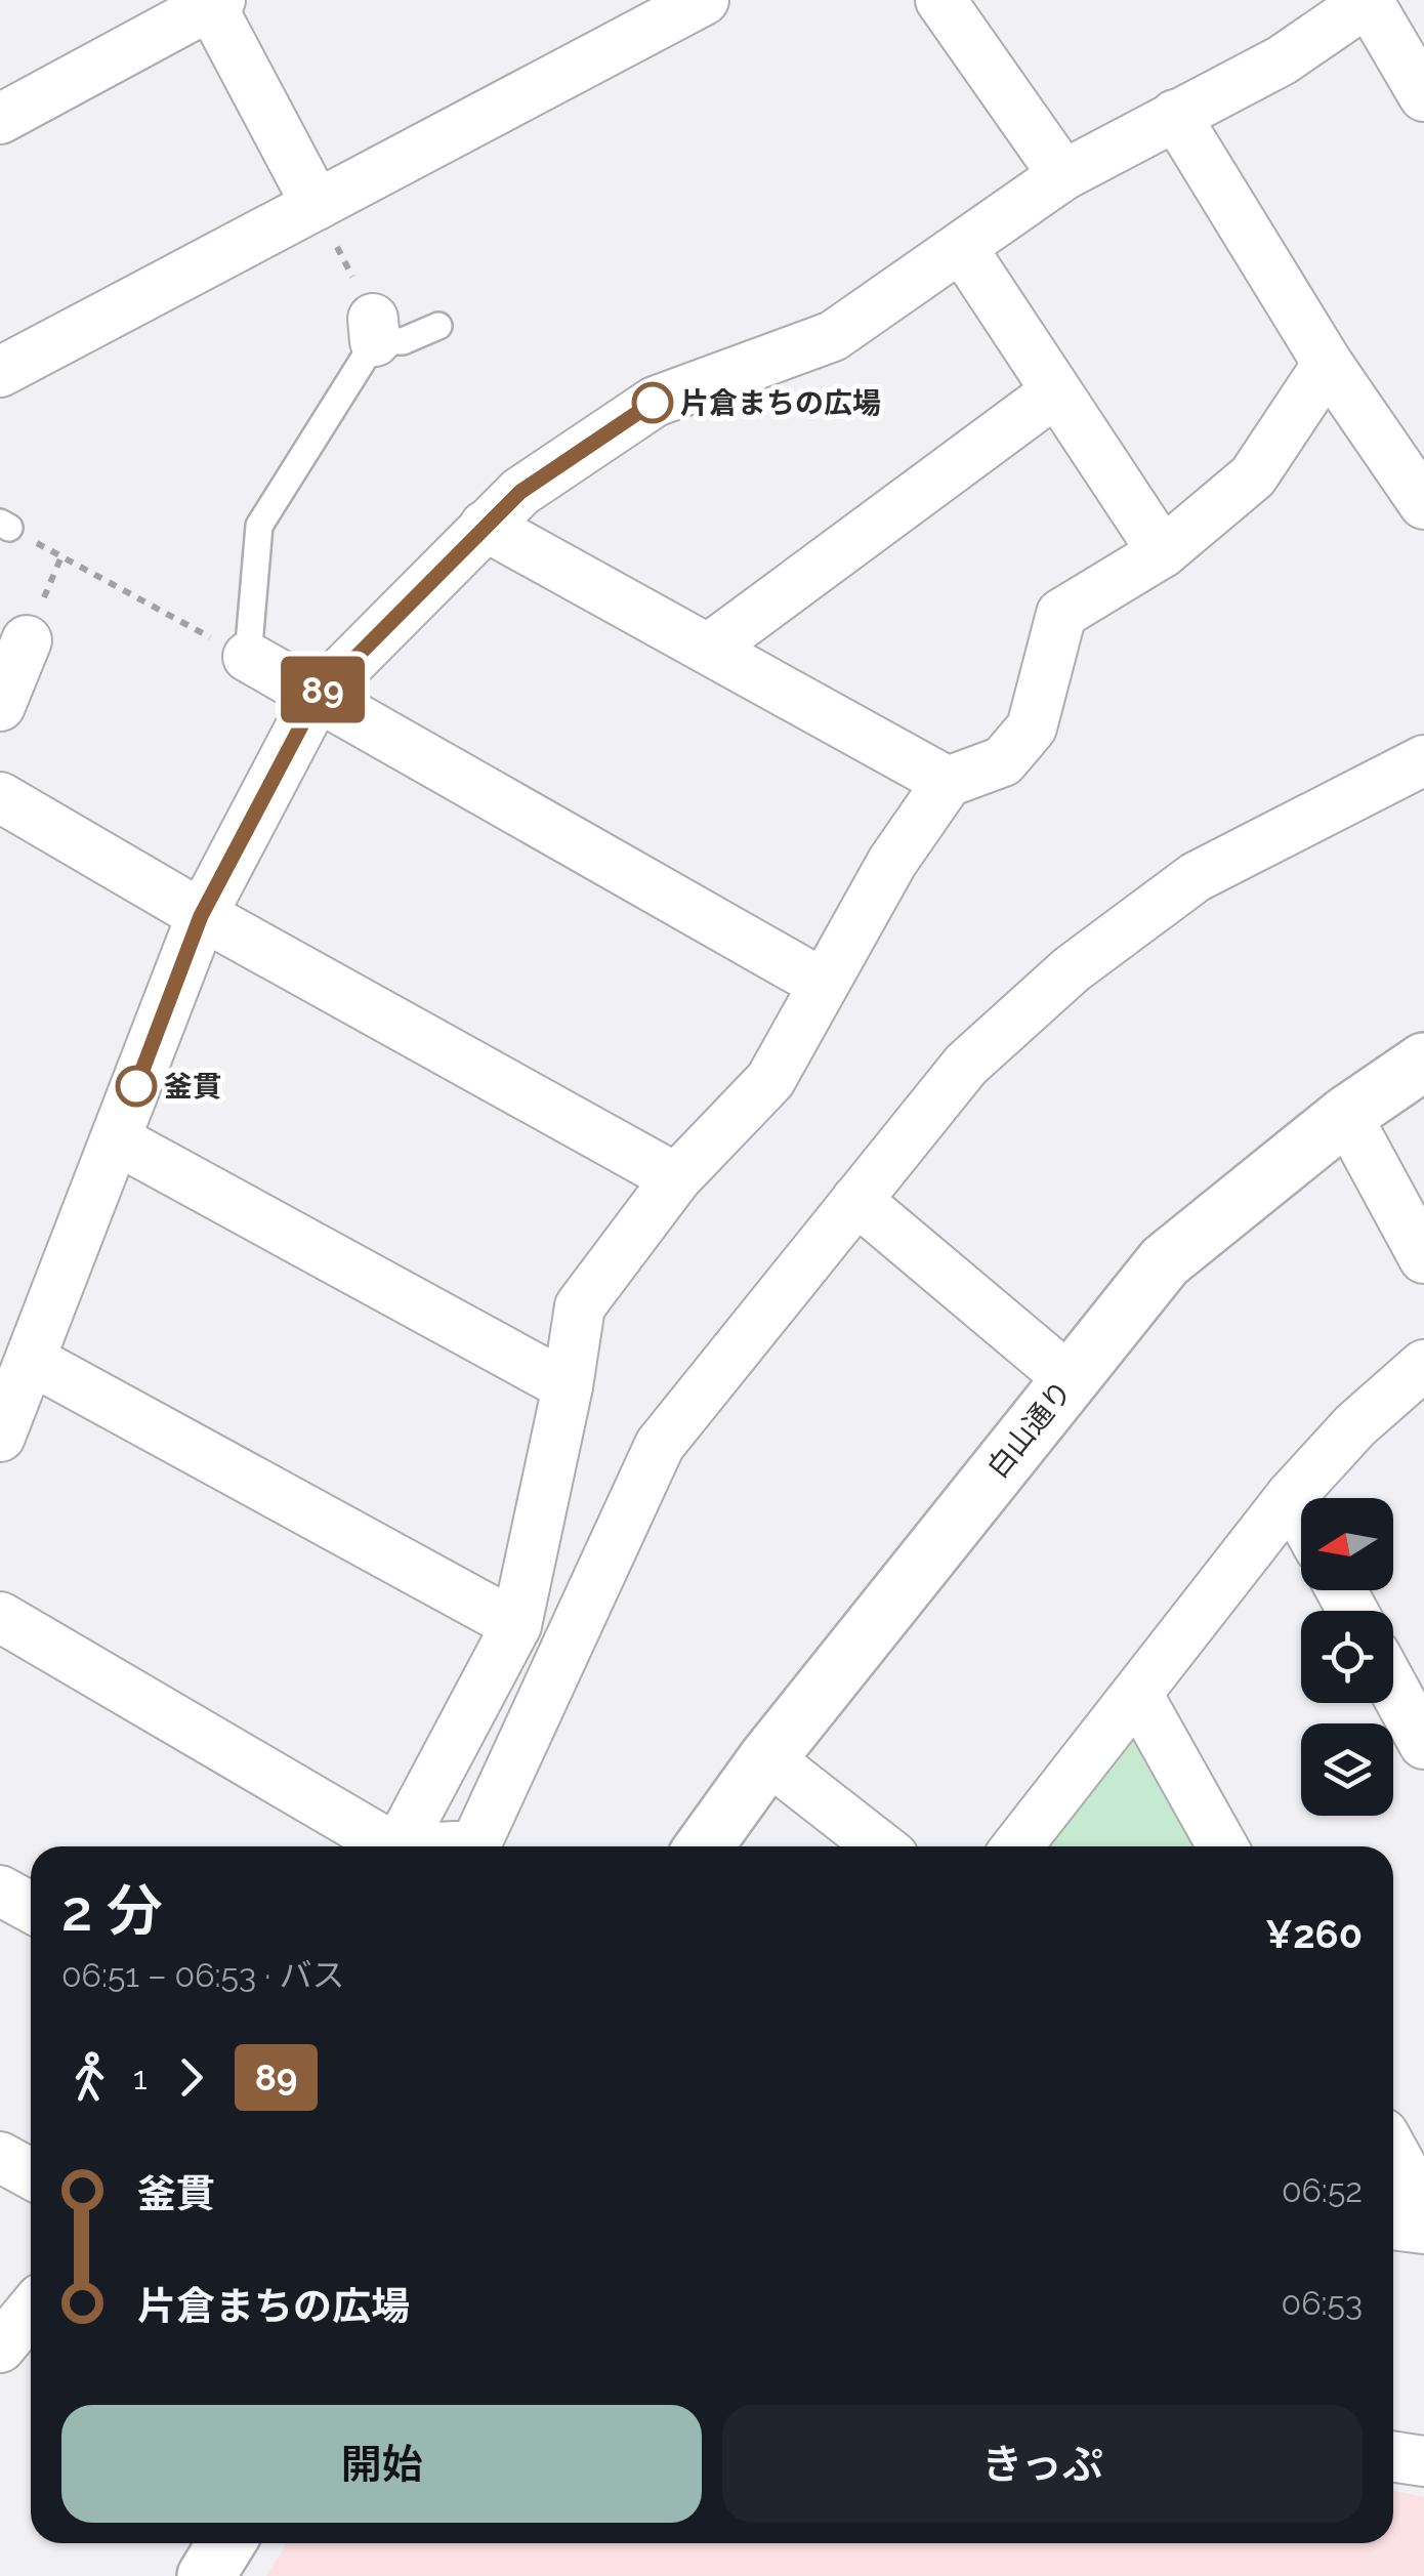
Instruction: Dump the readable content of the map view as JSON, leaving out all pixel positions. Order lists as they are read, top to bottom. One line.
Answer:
{"streets":{"street":["白山通り"]},"places":["片倉まちの広場","釜貫"],"lines":["bus line 89"],"north":"left","page":{"on_map":"89","heading":["2 分","06:51 – 06:53 · バス","¥260"],"legs":["1","89"],"list":[{"name":"釜貫","value":"06:52"},{"name":"片倉まちの広場","value":"06:53"}],"buttons":["開始","きっぷ"]}}
